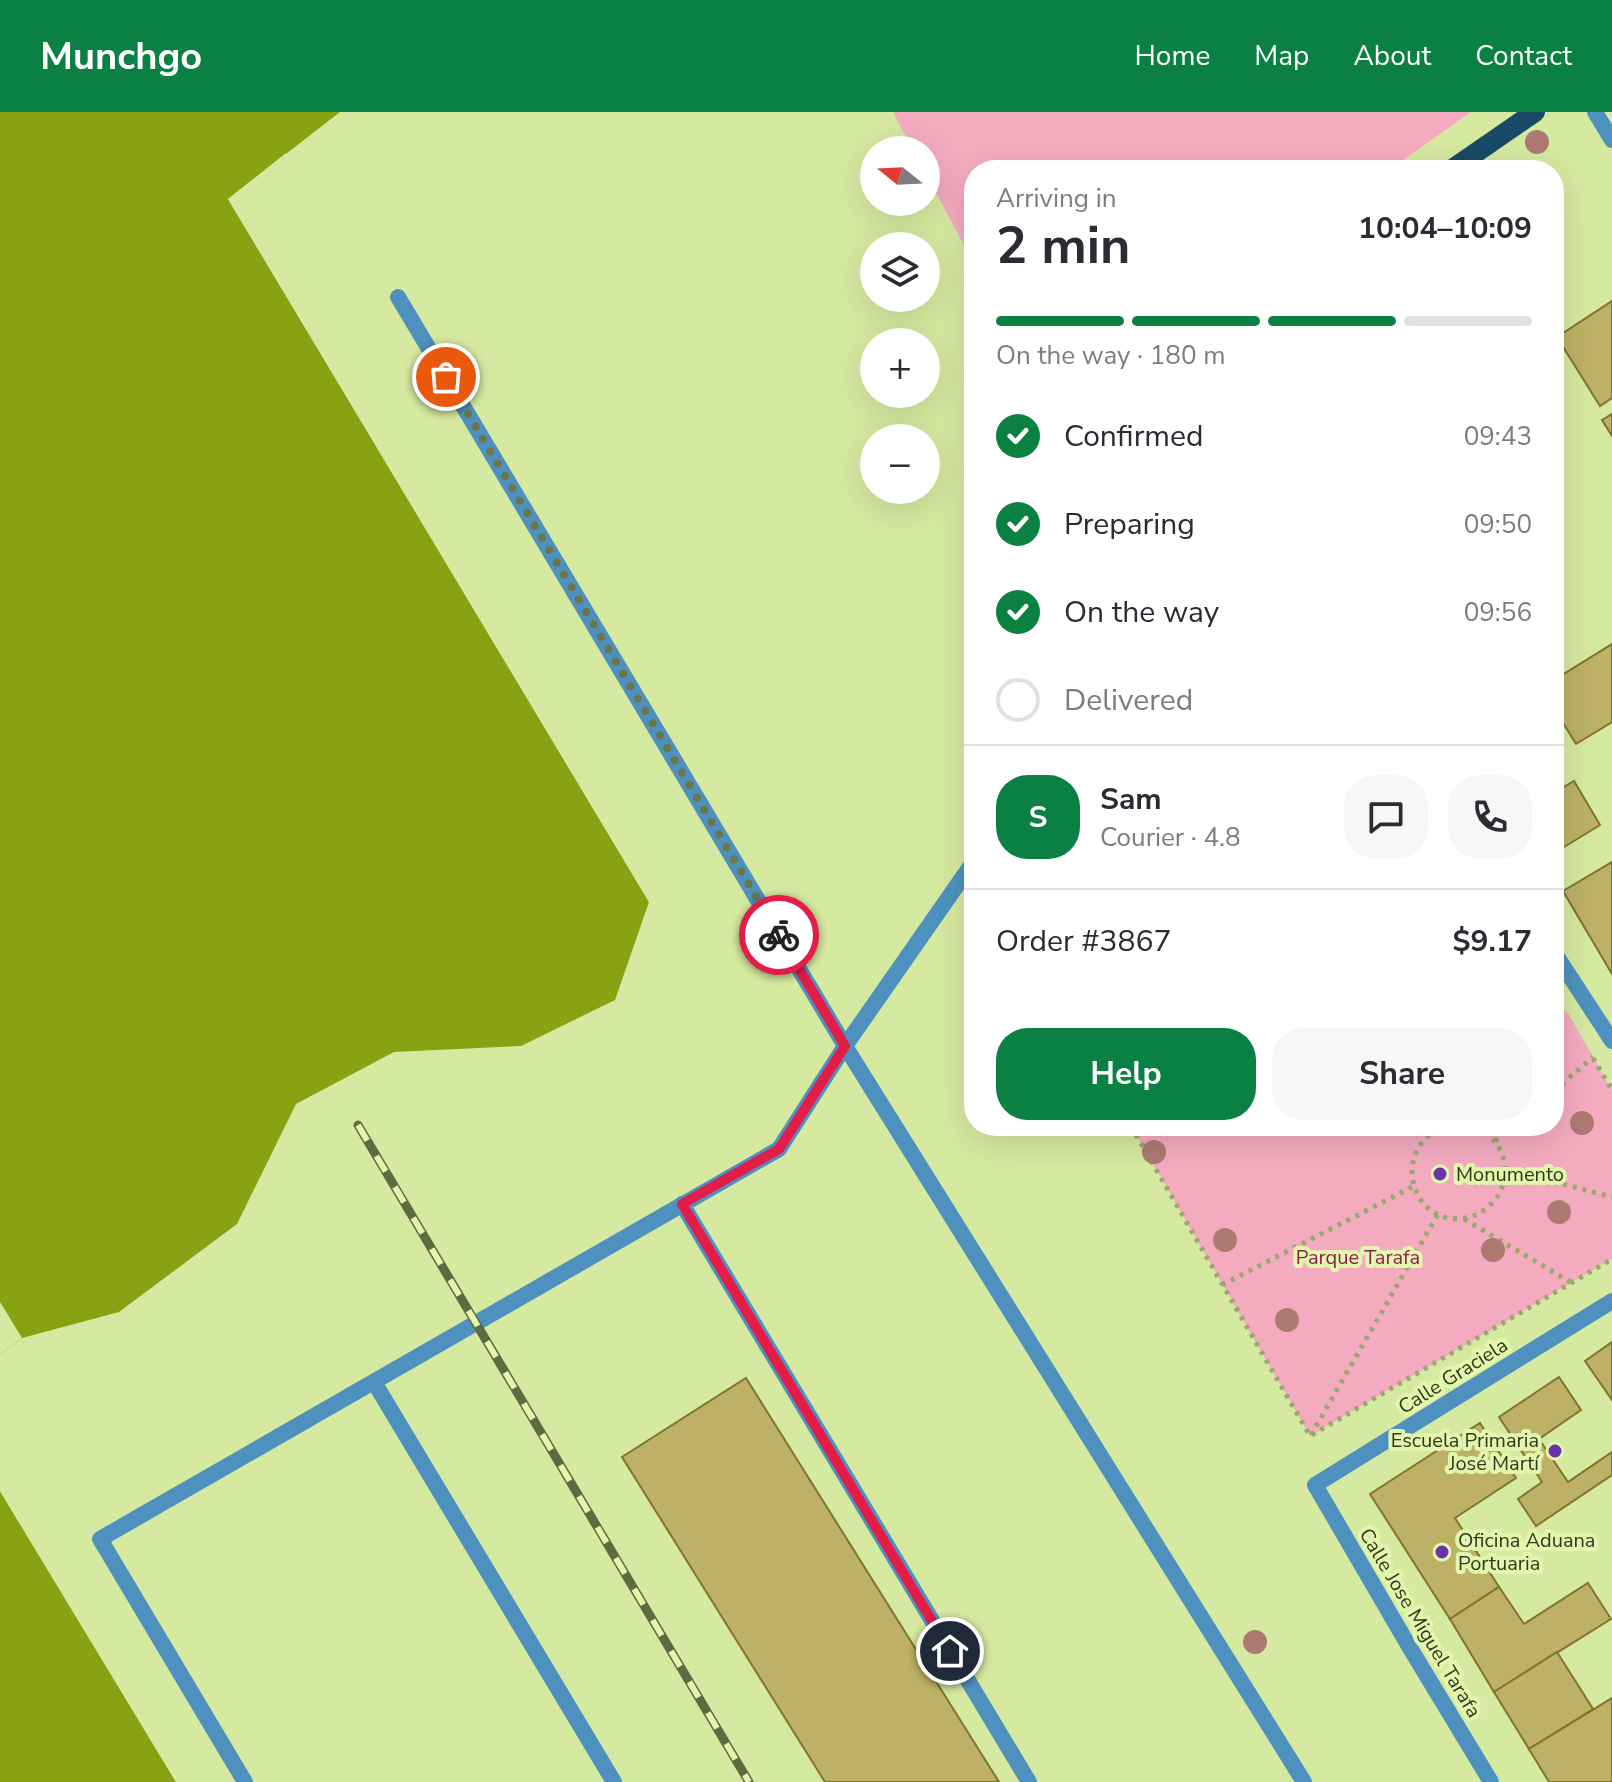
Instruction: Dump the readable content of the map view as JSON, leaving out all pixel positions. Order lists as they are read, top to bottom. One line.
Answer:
{"streets":{"street":["Calle Graciela","Calle Jose Miguel Tarafa"]},"crossings":[["Calle Graciela","Calle Jose Miguel Tarafa"]],"parks":["Parque Tarafa"],"places":["Monumento","Escuela Primaria José Martí","Oficina Aduana Portuaria"],"north":"left","page":{"header":"Munchgo","nav":["Home","Map","About","Contact"],"map_buttons":["+","−"],"heading":["2 min","Arriving in","10:04–10:09"],"panel":["Sam","Courier · 4.8","Order #3867","$9.17"],"bar":"On the way · 180 m","list":[["Confirmed","09:43"],["Preparing","09:50"],["On the way","09:56"],"Delivered"],"round":"S","buttons":["Help","Share"]}}
